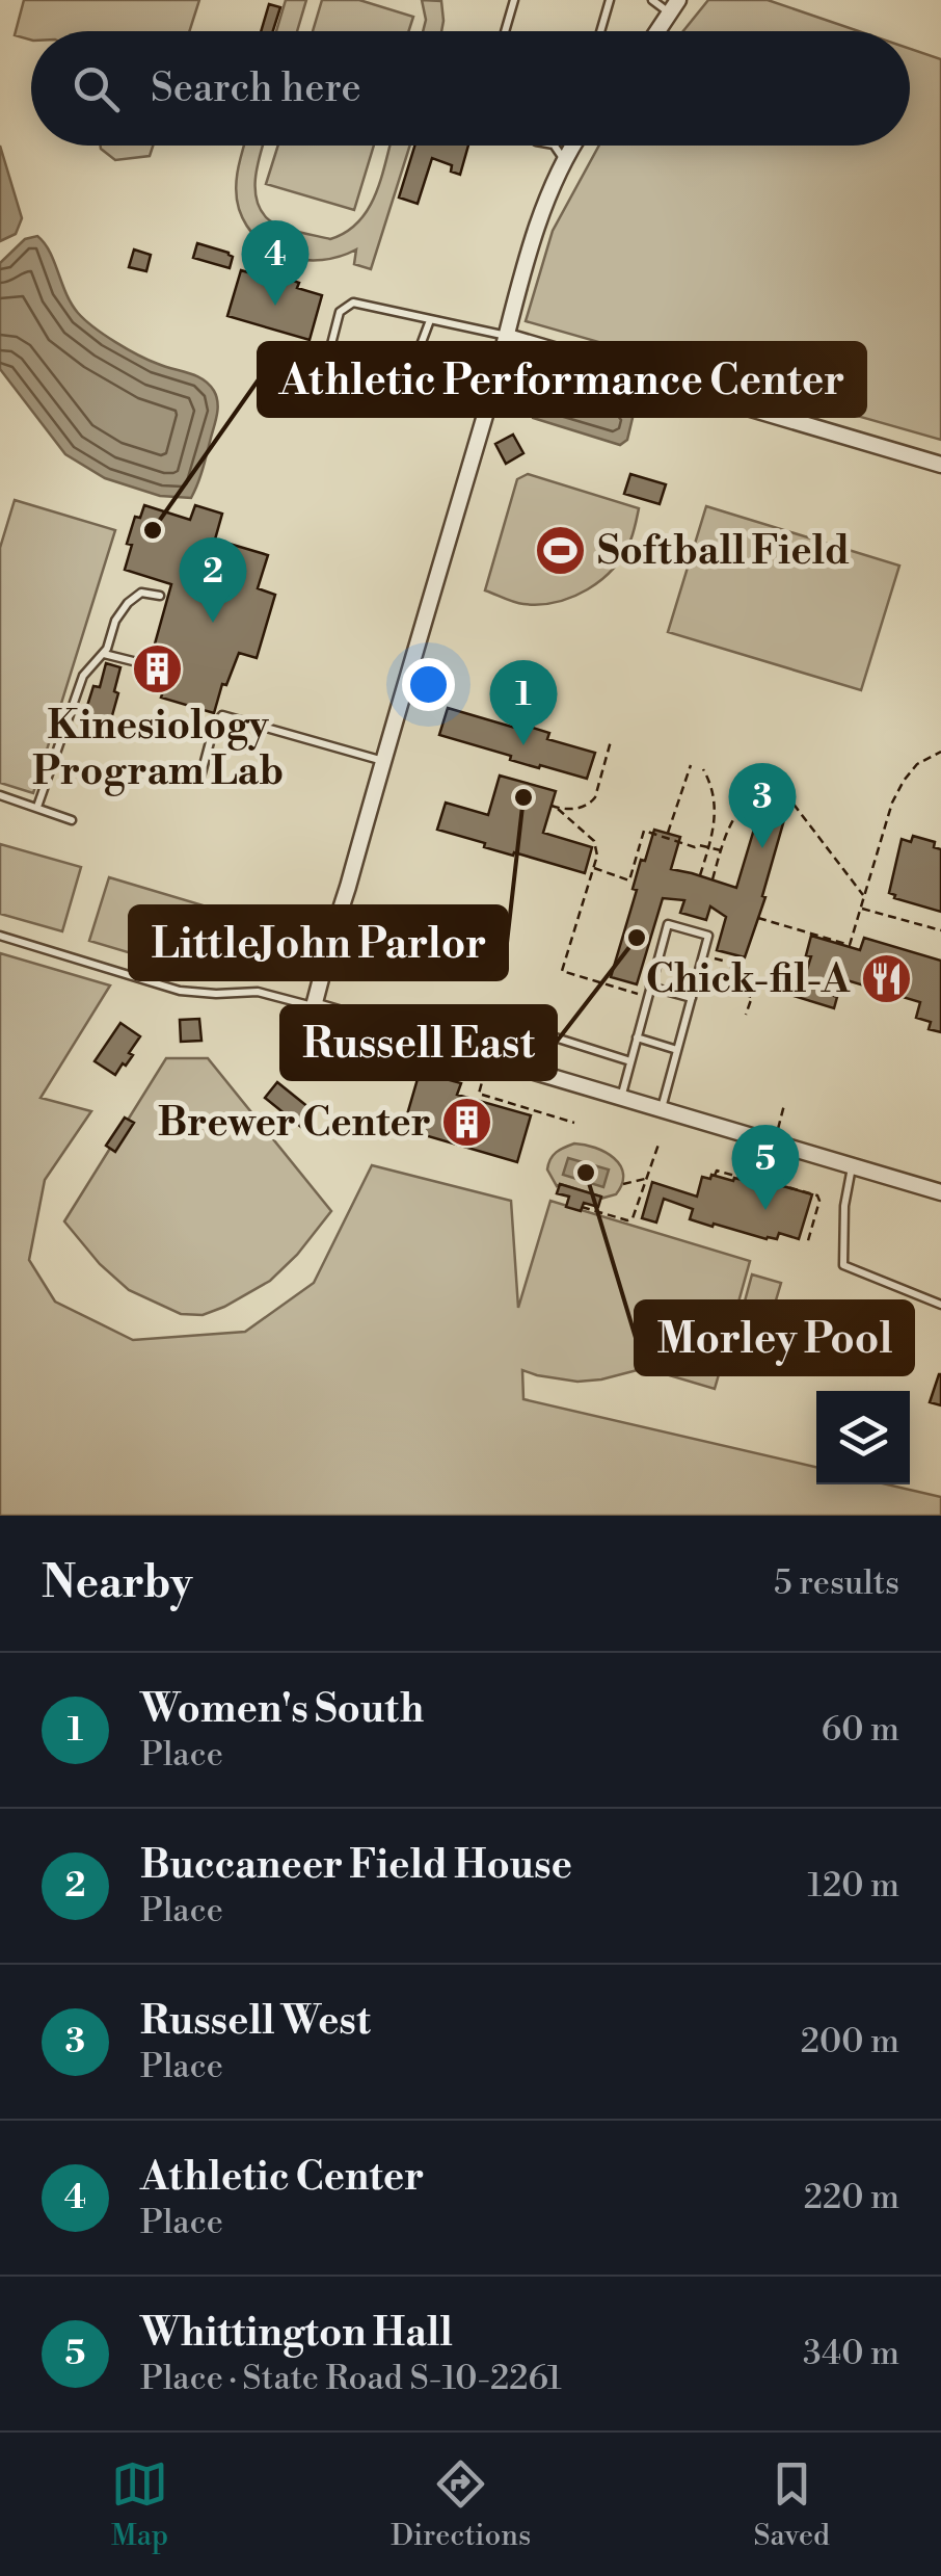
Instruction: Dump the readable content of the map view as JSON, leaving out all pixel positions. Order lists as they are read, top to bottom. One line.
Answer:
{"places":{"other":["Athletic Performance Center","LittleJohn Parlor","Russell East","Morley Pool"],"sports":["Softball Field"],"building":["Kinesiology Program Lab","Brewer Center"],"restaurant":["Chick-fil-A"]},"page":{"search":"Search here","pins":["4","2","1","3","5"],"heading":["Nearby","5 results"],"list":[{"mark":"1","name":"Women's South","note":"Place","value":"60 m"},{"mark":"2","name":"Buccaneer Field House","note":"Place","value":"120 m"},{"mark":"3","name":"Russell West","note":"Place","value":"200 m"},{"mark":"4","name":"Athletic Center","note":"Place","value":"220 m"},{"mark":"5","name":"Whittington Hall","note":"Place · State Road S-10-2261","value":"340 m"}],"nav":["Map","Directions","Saved"]}}
